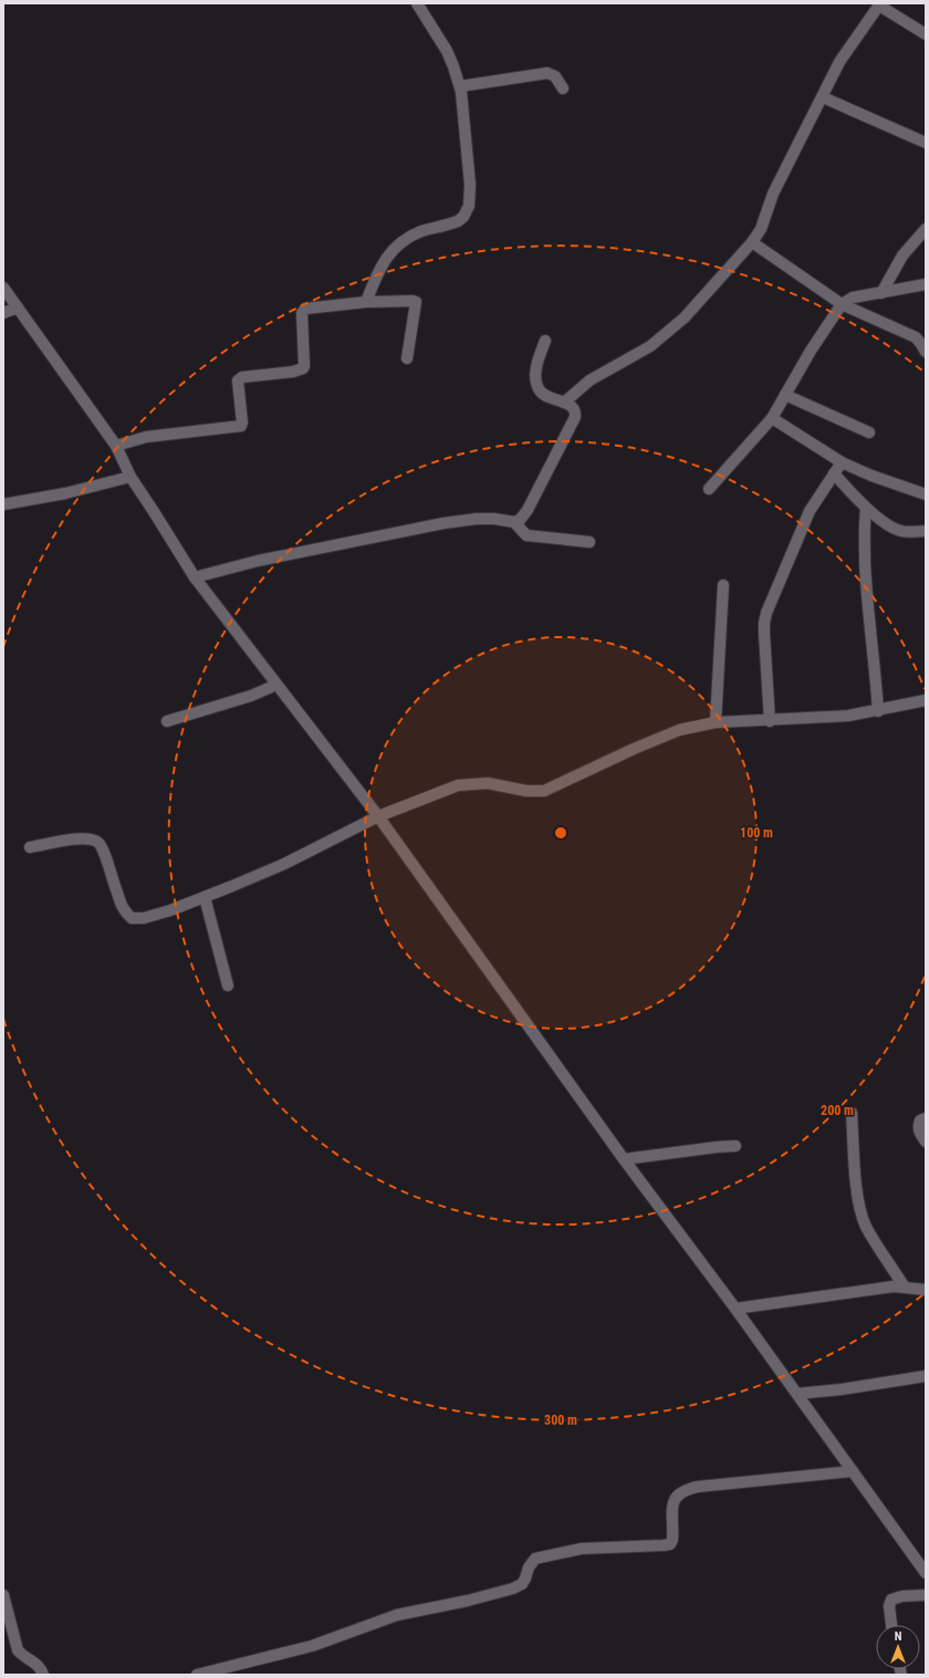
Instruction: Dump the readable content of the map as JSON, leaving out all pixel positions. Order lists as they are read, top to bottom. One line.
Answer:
{"north":"top","rings":["100 m","200 m","300 m"]}
